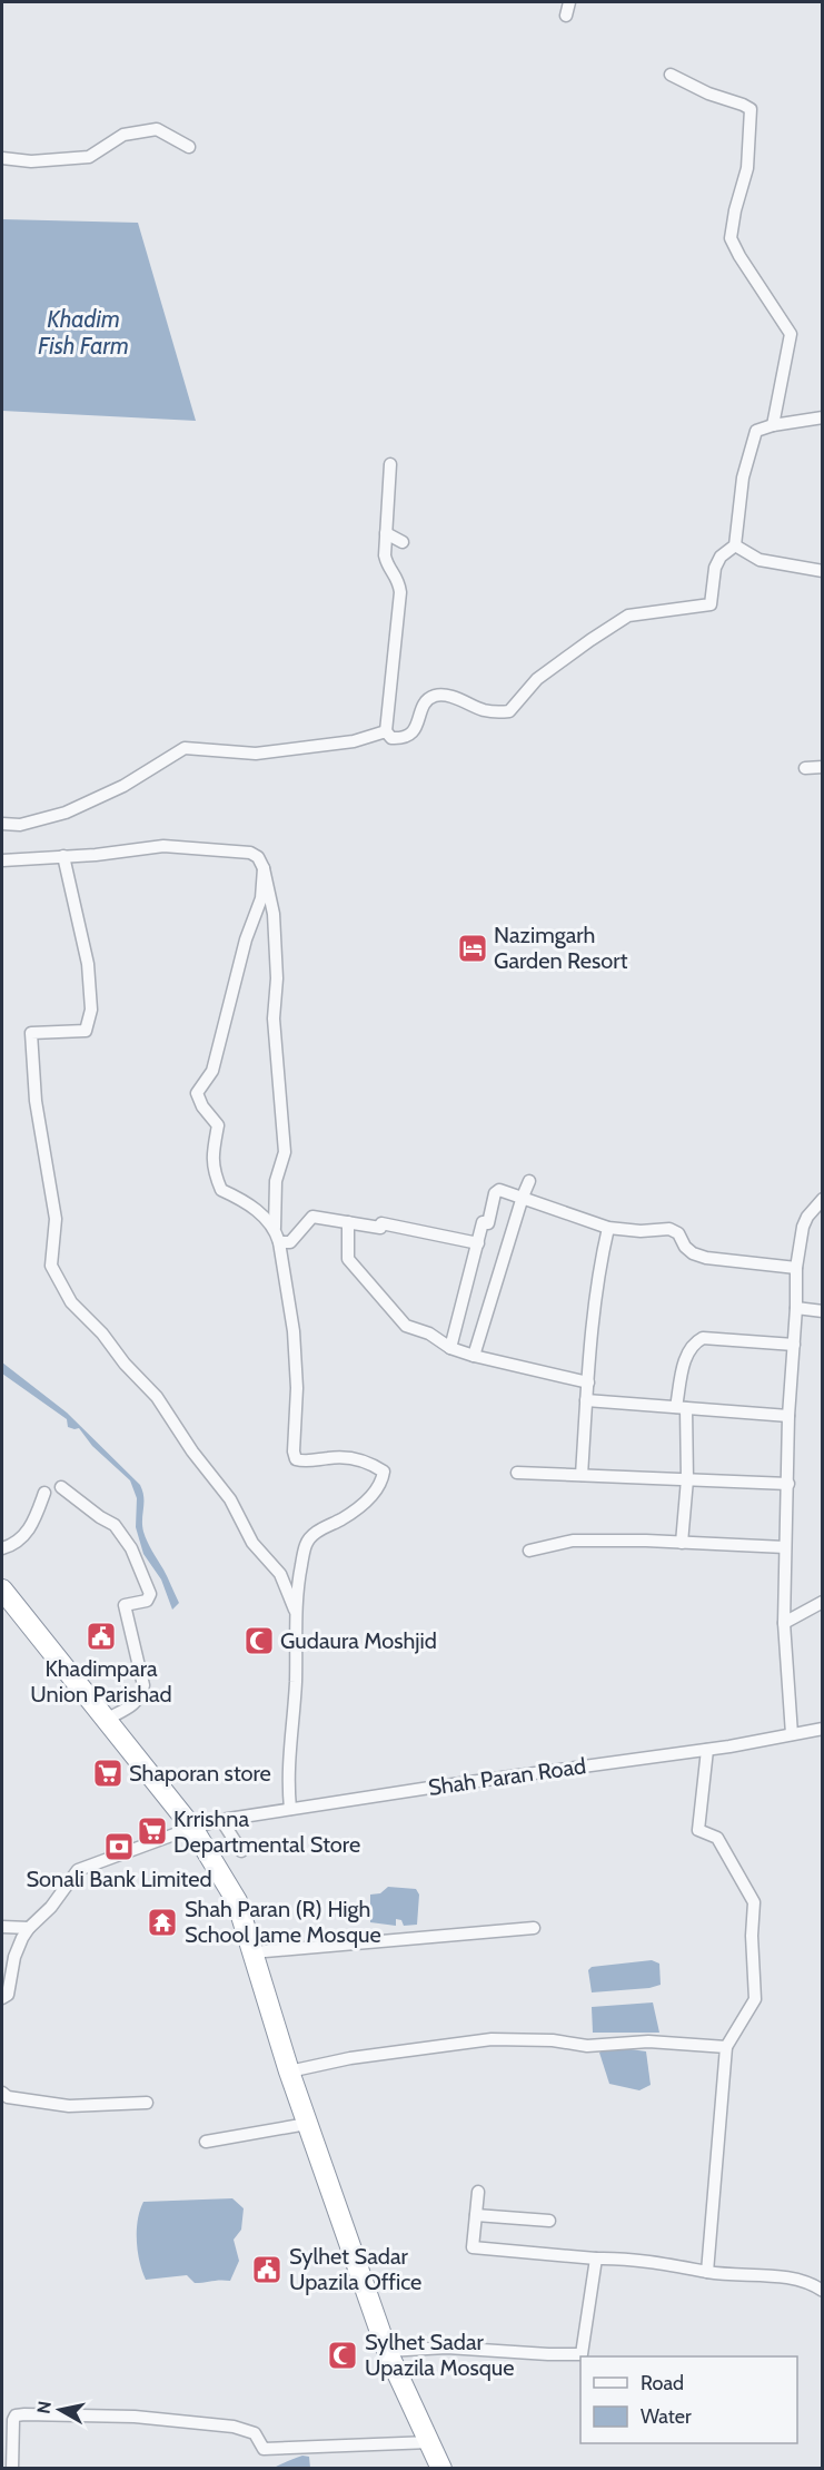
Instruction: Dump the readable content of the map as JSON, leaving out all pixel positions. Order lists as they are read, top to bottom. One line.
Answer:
{"streets":{"street":["Shah Paran Road"]},"water":["Khadim Fish Farm"],"places":{"hotel":["Nazimgarh Garden Resort"],"public building":["Khadimpara Union Parishad","Sylhet Sadar Upazila Office"],"mosque":["Gudaura Moshjid","Sylhet Sadar Upazila Mosque"],"supermarket":["Shaporan store","Krrishna Departmental Store"],"bank":["Sonali Bank Limited"],"temple":["Shah Paran (R) High School Jame Mosque"]},"legend":["Road","Water"],"north":"left"}
